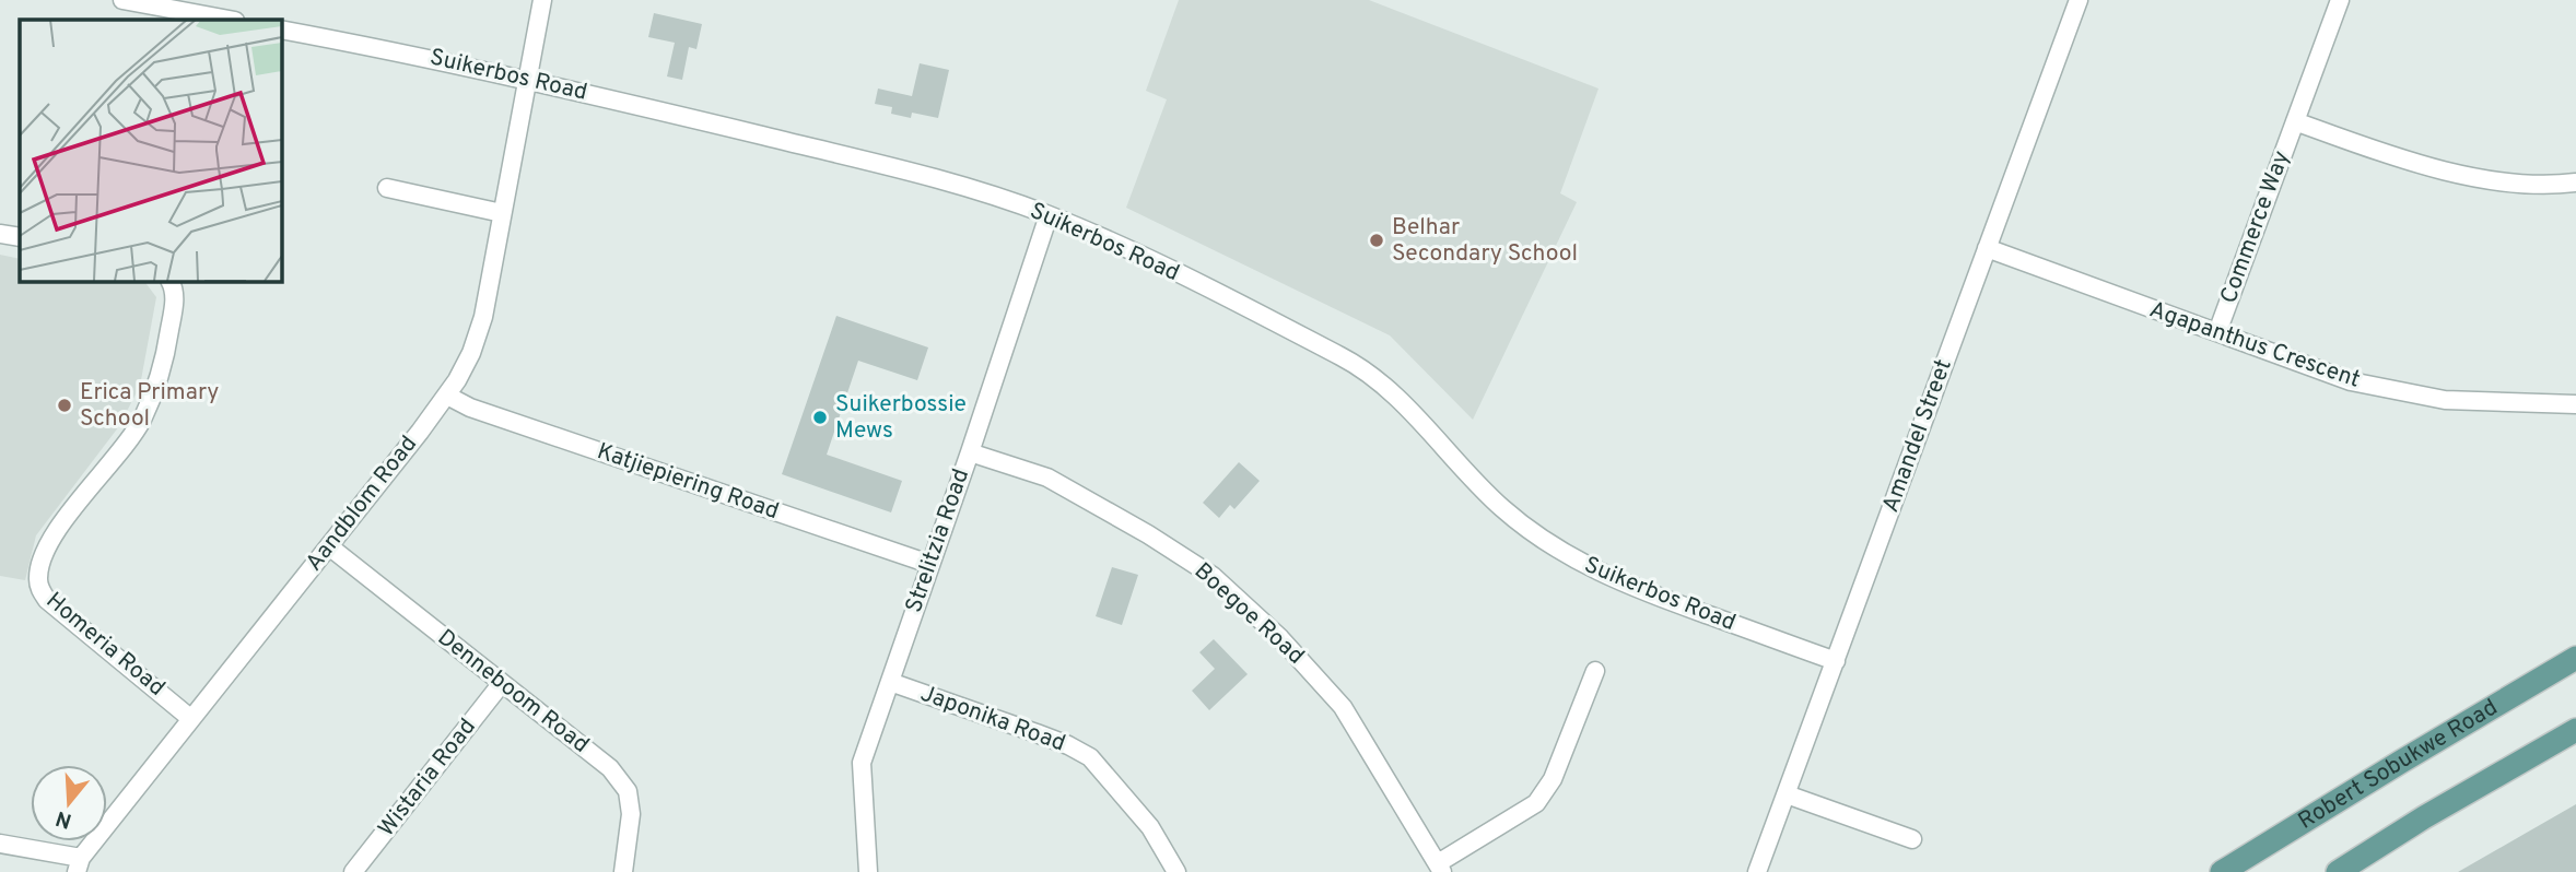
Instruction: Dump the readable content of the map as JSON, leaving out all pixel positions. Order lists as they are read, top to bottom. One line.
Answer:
{"streets":{"main road":["Robert Sobukwe Road"],"street":["Suikerbos Road","Commerce Way","Agapanthus Crescent","Amandel Street","Katjiepiering Road","Aandblom Road","Strelitzia Road","Boegoe Road","Homeria Road","Denneboom Road","Japonika Road","Wistaria Road"]},"crossings":[["Suikerbos Road","Amandel Street"],["Suikerbos Road","Aandblom Road"],["Suikerbos Road","Strelitzia Road"],["Commerce Way","Agapanthus Crescent"],["Agapanthus Crescent","Amandel Street"],["Katjiepiering Road","Aandblom Road"],["Katjiepiering Road","Strelitzia Road"],["Aandblom Road","Homeria Road"],["Aandblom Road","Denneboom Road"],["Strelitzia Road","Boegoe Road"],["Strelitzia Road","Japonika Road"],["Denneboom Road","Wistaria Road"]],"places":["Belhar Secondary School","Erica Primary School","Suikerbossie Mews"],"north":"bottom"}
